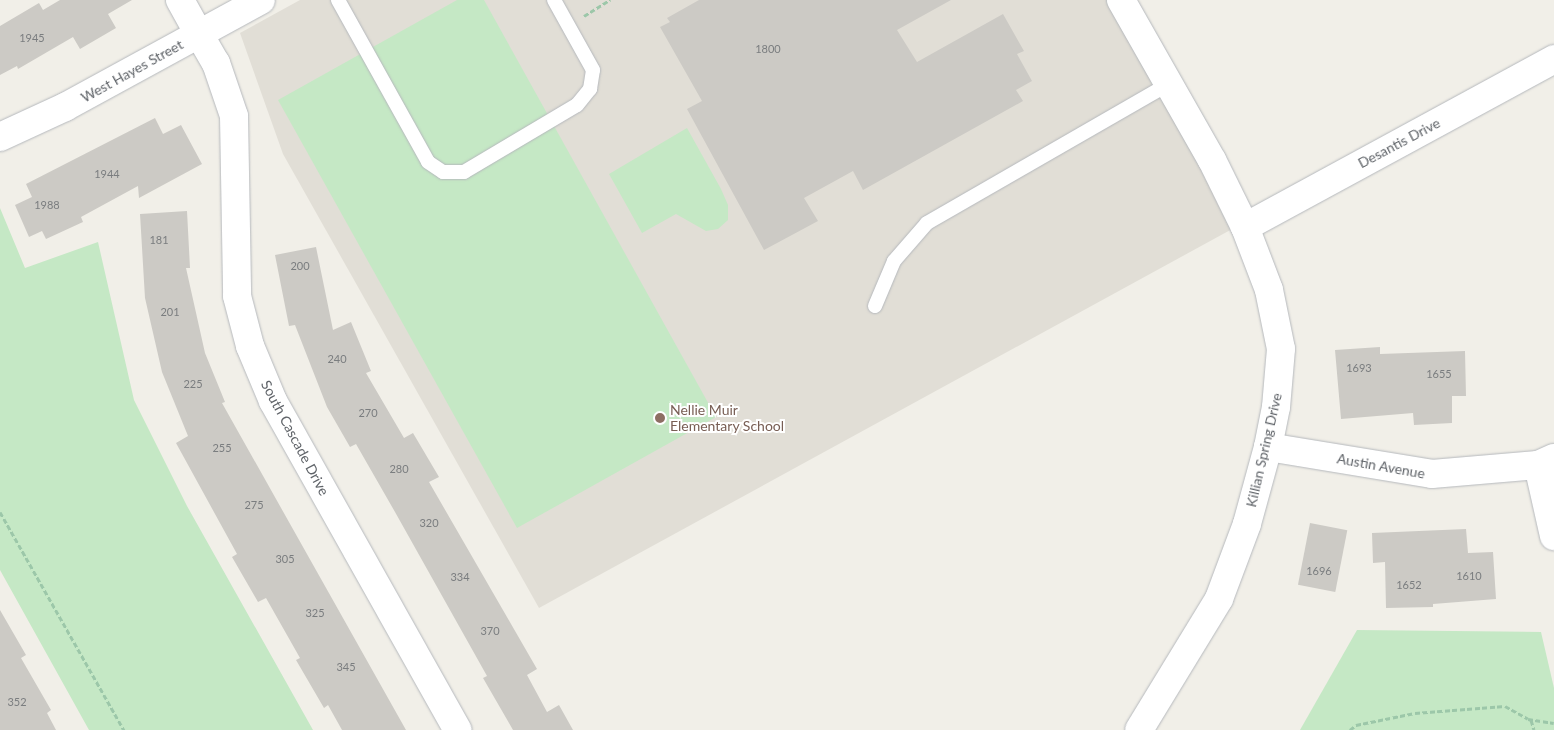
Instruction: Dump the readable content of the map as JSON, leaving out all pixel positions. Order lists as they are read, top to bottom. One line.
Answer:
{"streets":{"street":["West Hayes Street","Desantis Drive","South Cascade Drive","Killian Spring Drive","Austin Avenue"]},"crossings":[["West Hayes Street","South Cascade Drive"],["Desantis Drive","Killian Spring Drive"],["Killian Spring Drive","Austin Avenue"]],"places":["Nellie Muir Elementary School"],"house_numbers":["1945","1800","1944","1988","181","200","201","240","1693","1655","225","270","255","280","275","320","305","1696","1610","334","1652","325","370","345","352"]}
